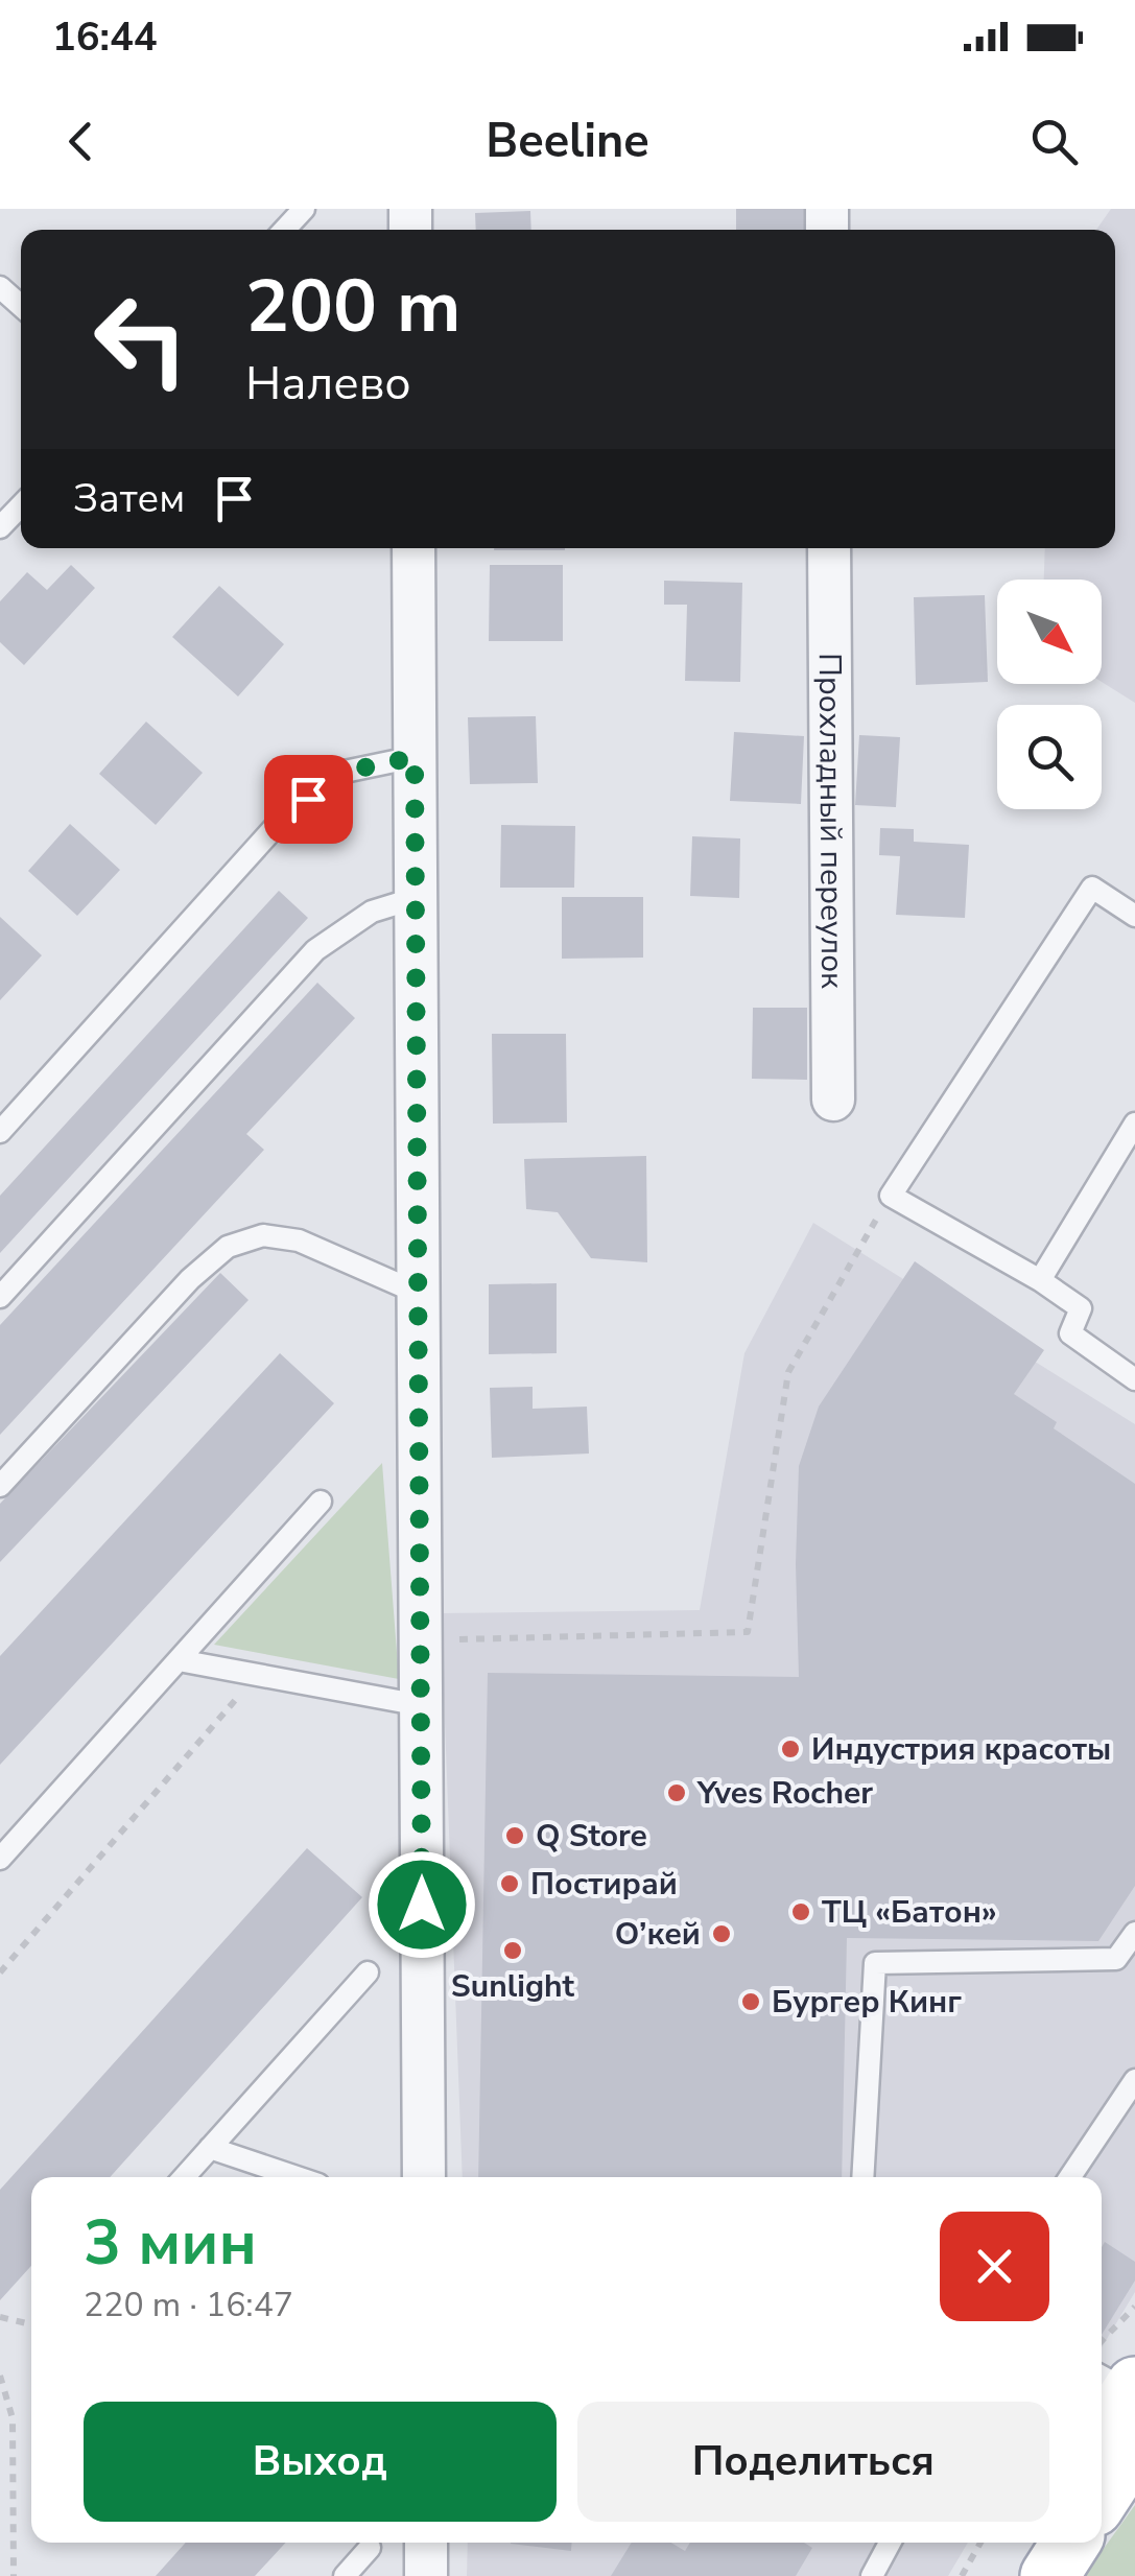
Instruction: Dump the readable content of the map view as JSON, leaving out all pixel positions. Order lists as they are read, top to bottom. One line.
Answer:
{"streets":{"street":["Прохладный переулок"]},"places":["Индустрия красоты","Yves Rocher","Q Store","Постирай","ТЦ «Батон»","О’кей","Sunlight","Бургер Кинг"],"north":"bottom right","page":{"status":"16:44","header":"Beeline","turn":["200 m","Налево"],"then":"Затем","heading":["3 мин","220 m · 16:47"],"buttons":["Выход","Поделиться"]}}
